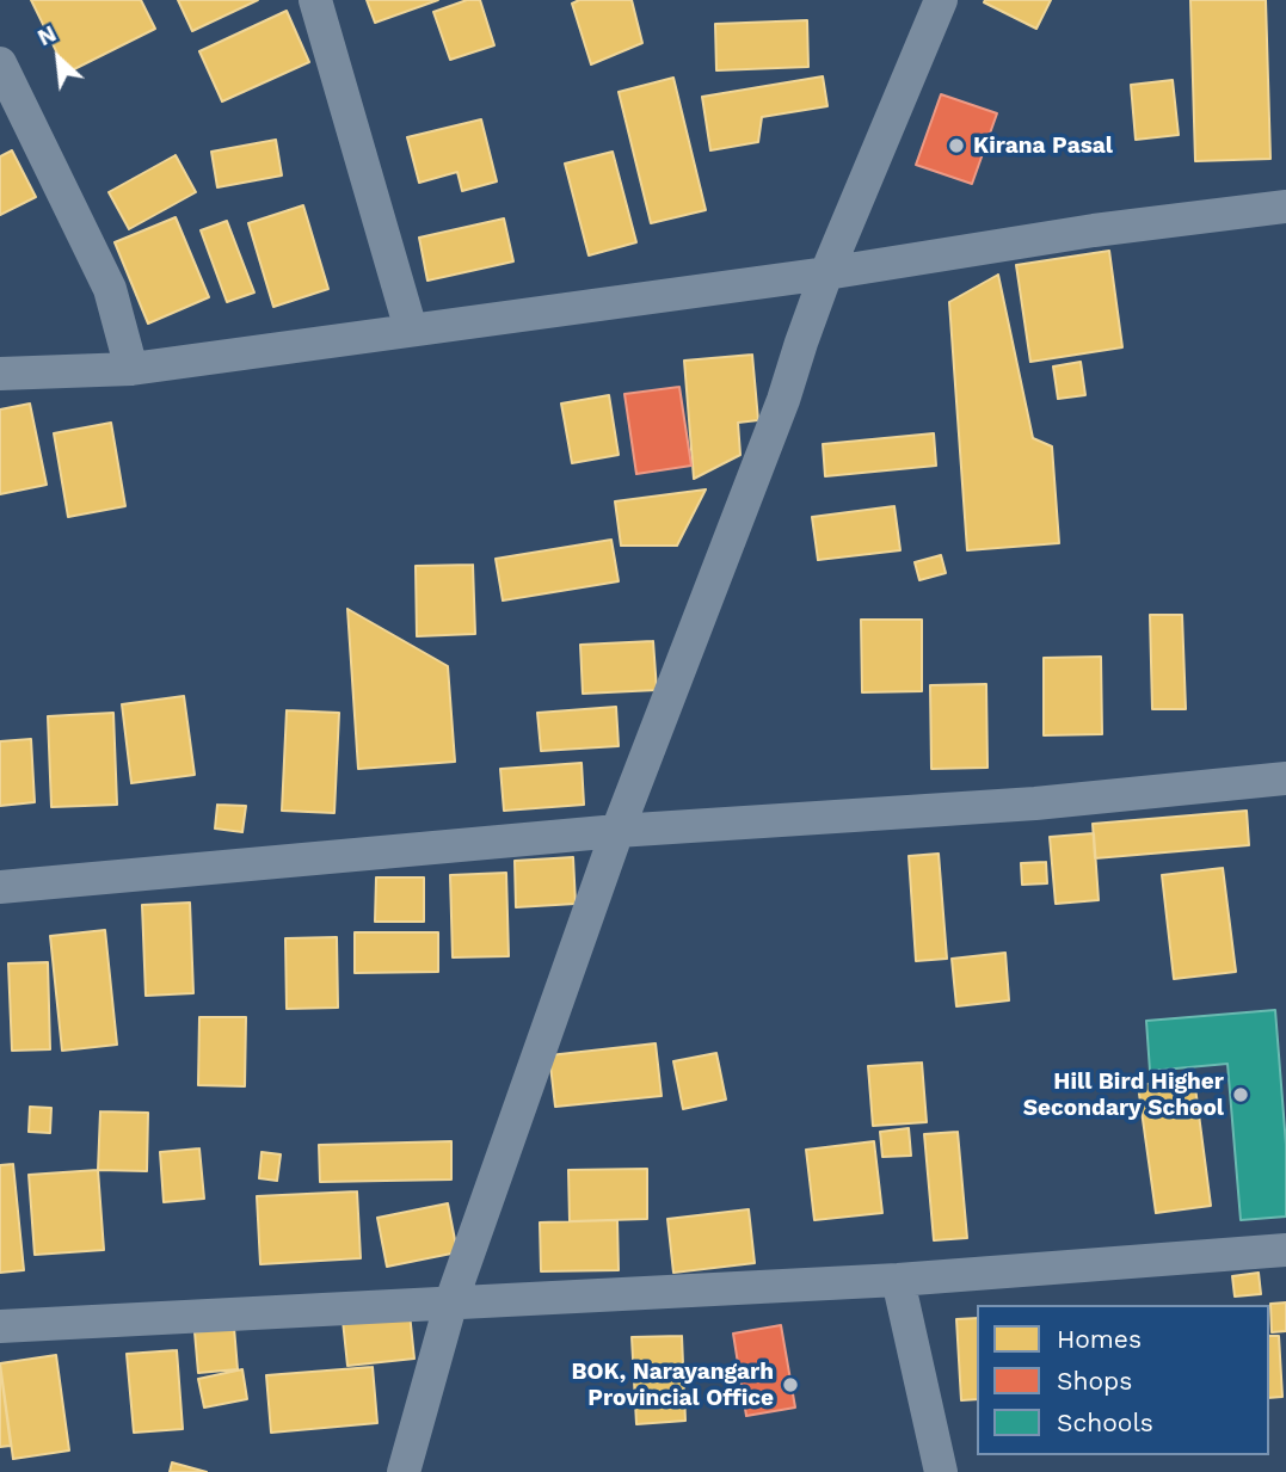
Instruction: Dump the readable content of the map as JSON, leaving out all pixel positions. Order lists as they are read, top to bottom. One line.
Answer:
{"places":["Kirana Pasal","Hill Bird Higher Secondary School","BOK, Narayangarh Provincial Office"],"legend":["Homes","Shops","Schools"],"north":"top left"}
